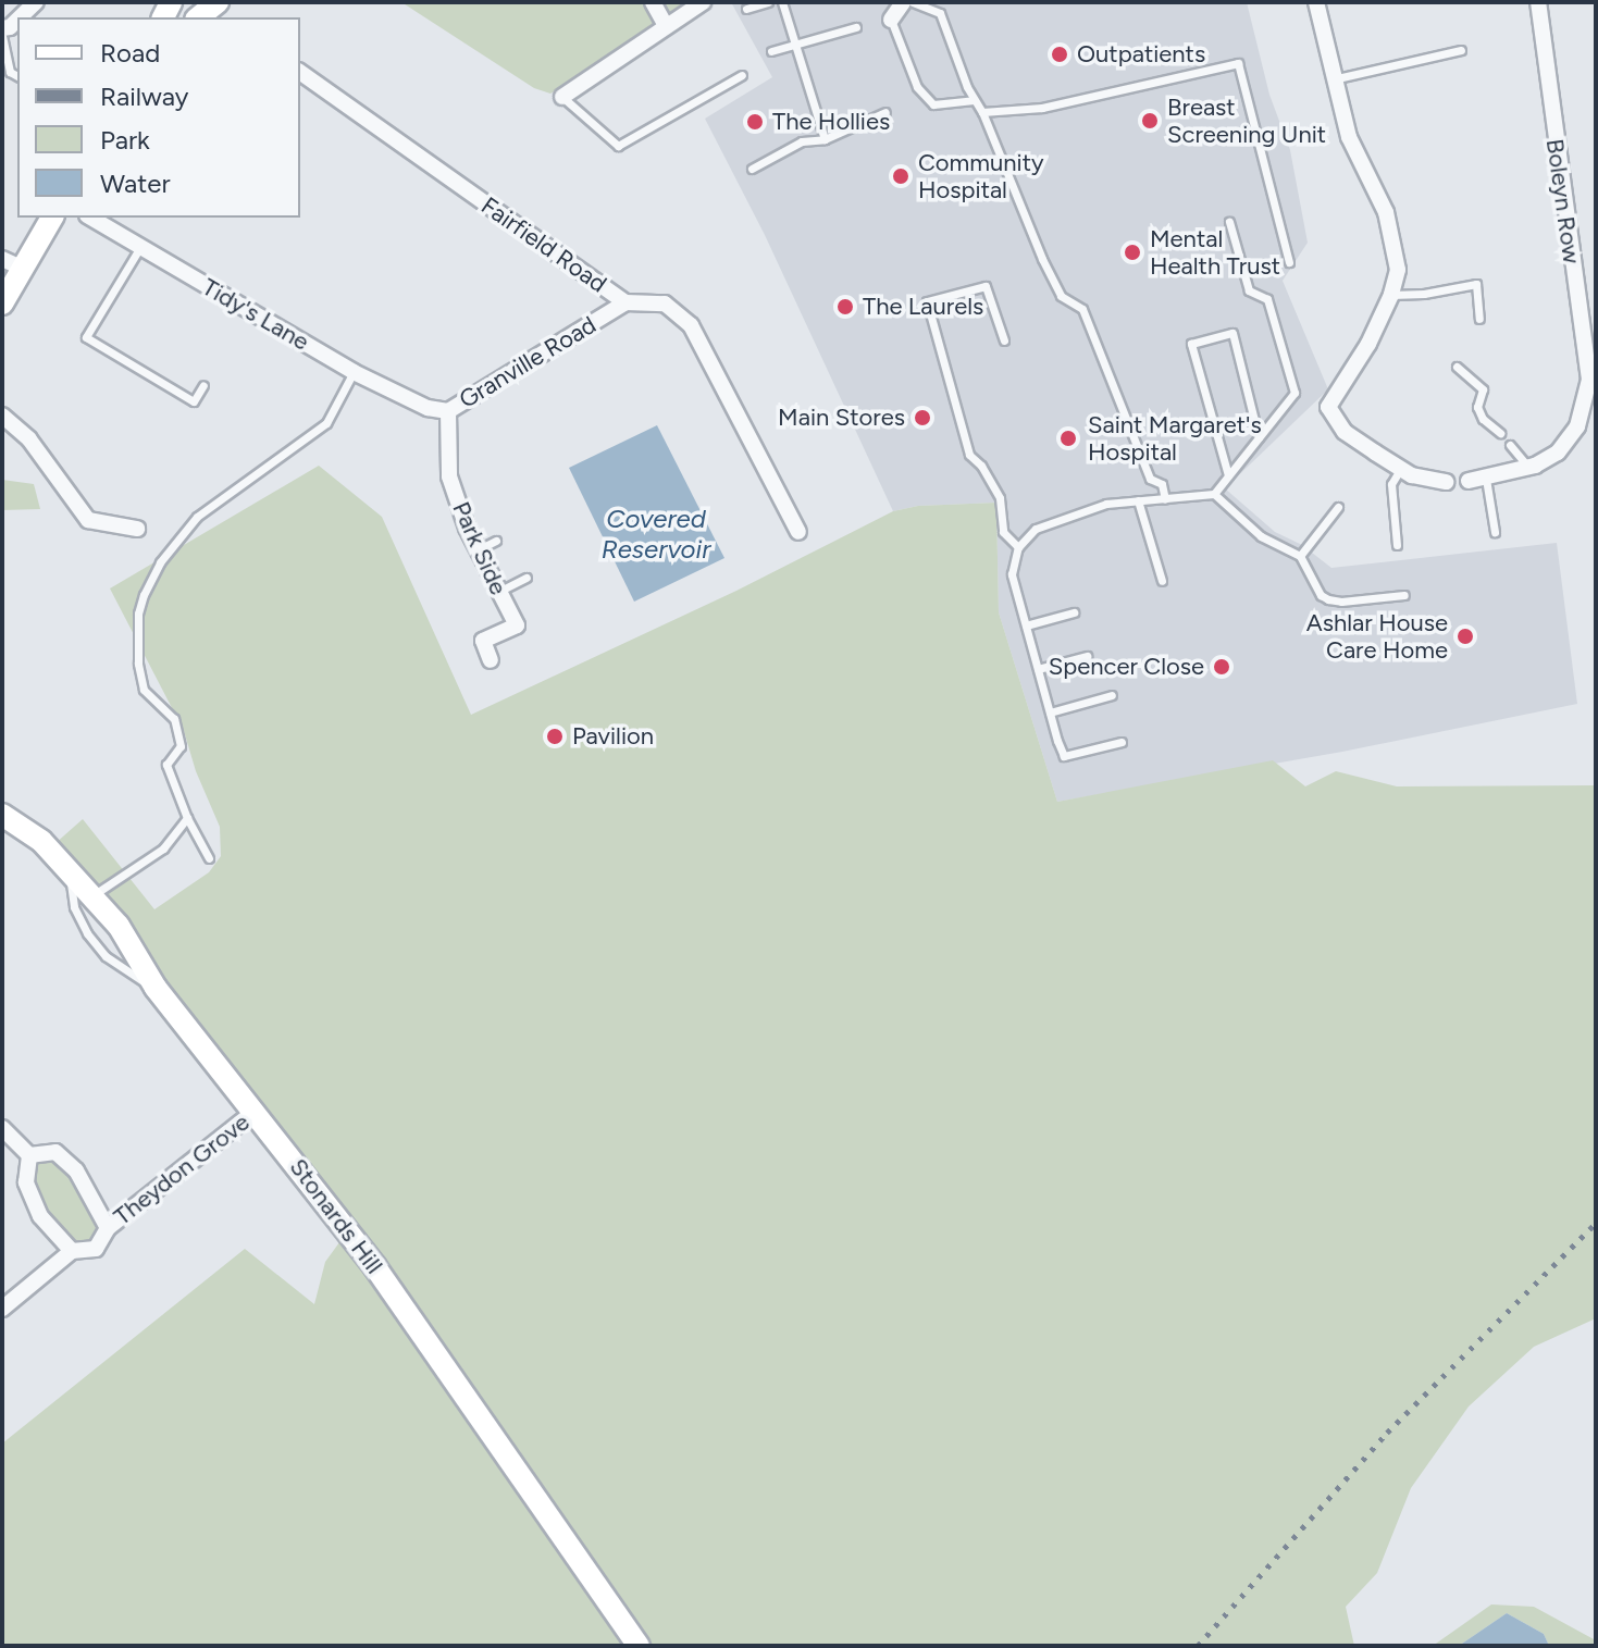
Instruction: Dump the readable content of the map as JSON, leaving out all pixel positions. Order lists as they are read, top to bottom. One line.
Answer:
{"streets":{"street":["Boleyn Row","Fairfield Road","Tidy's Lane","Granville Road","Park Side","Theydon Grove","Stonards Hill"]},"crossings":[["Fairfield Road","Granville Road"],["Tidy's Lane","Granville Road"],["Granville Road","Park Side"],["Theydon Grove","Stonards Hill"]],"water":["Covered Reservoir"],"places":["Outpatients","Breast Screening Unit","The Hollies","Community Hospital","Mental Health Trust","The Laurels","Main Stores","Saint Margaret's Hospital","Ashlar House Care Home","Spencer Close","Pavilion"],"legend":["Road","Railway","Park","Water"]}
